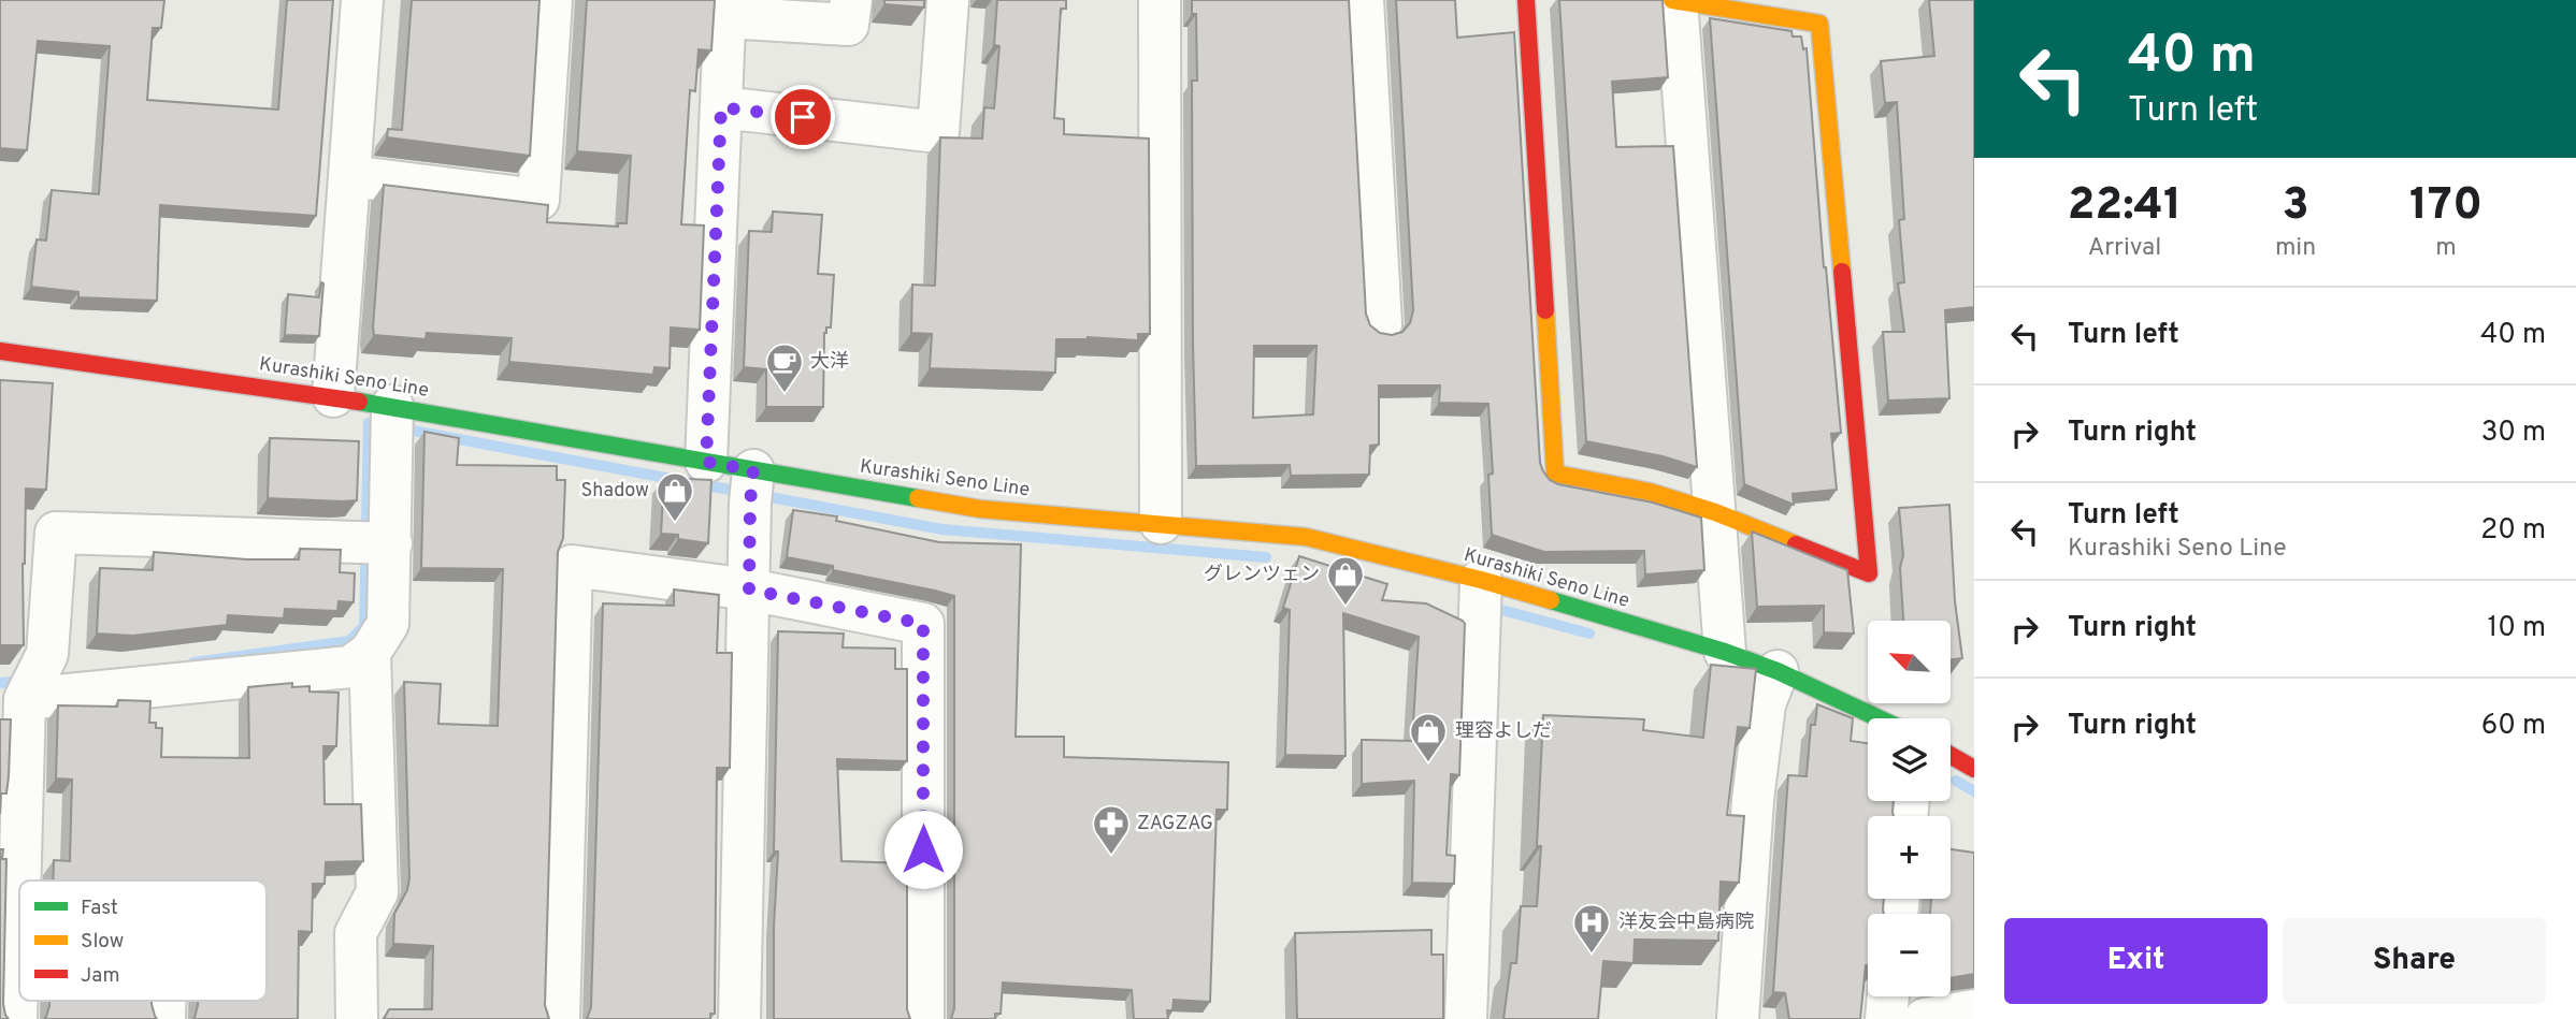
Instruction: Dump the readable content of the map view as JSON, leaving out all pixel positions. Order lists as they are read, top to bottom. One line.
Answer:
{"streets":{"main road":["Kurashiki Seno Line"]},"places":{"cafe":["大洋"],"shop":["Shadow","グレンツェン","理容よしだ"],"pharmacy":["ZAGZAG"],"hospital":["洋友会中島病院"]},"legend":["Fast","Slow","Jam"],"north":"top left","page":{"turn":["40 m","Turn left"],"eta":["22:41","Arrival","3","min","170","m"],"list":[{"name":"Turn left","value":"40 m"},{"name":"Turn right","value":"30 m"},{"name":"Turn left","note":"Kurashiki Seno Line","value":"20 m"},{"name":"Turn right","value":"10 m"},{"name":"Turn right","value":"60 m"}],"map_buttons":["+","−"],"buttons":["Exit","Share"]}}
